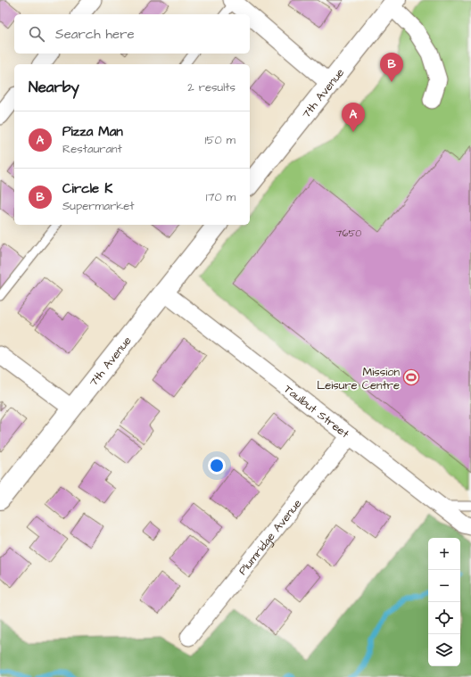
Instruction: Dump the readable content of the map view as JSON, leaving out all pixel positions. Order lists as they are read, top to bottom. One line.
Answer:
{"streets":{"street":["7th Avenue","Taulbut Street","Plumridge Avenue"]},"crossings":[["7th Avenue","Taulbut Street"],["Taulbut Street","Plumridge Avenue"]],"places":{"sports":["Mission Leisure Centre"]},"house_numbers":["7650"],"page":{"search":"Search here","pins":["B","A"],"heading":["Nearby","2 results"],"list":[{"mark":"A","name":"Pizza Man","note":"Restaurant","value":"150 m"},{"mark":"B","name":"Circle K","note":"Supermarket","value":"170 m"}],"map_buttons":["+","−"]}}
